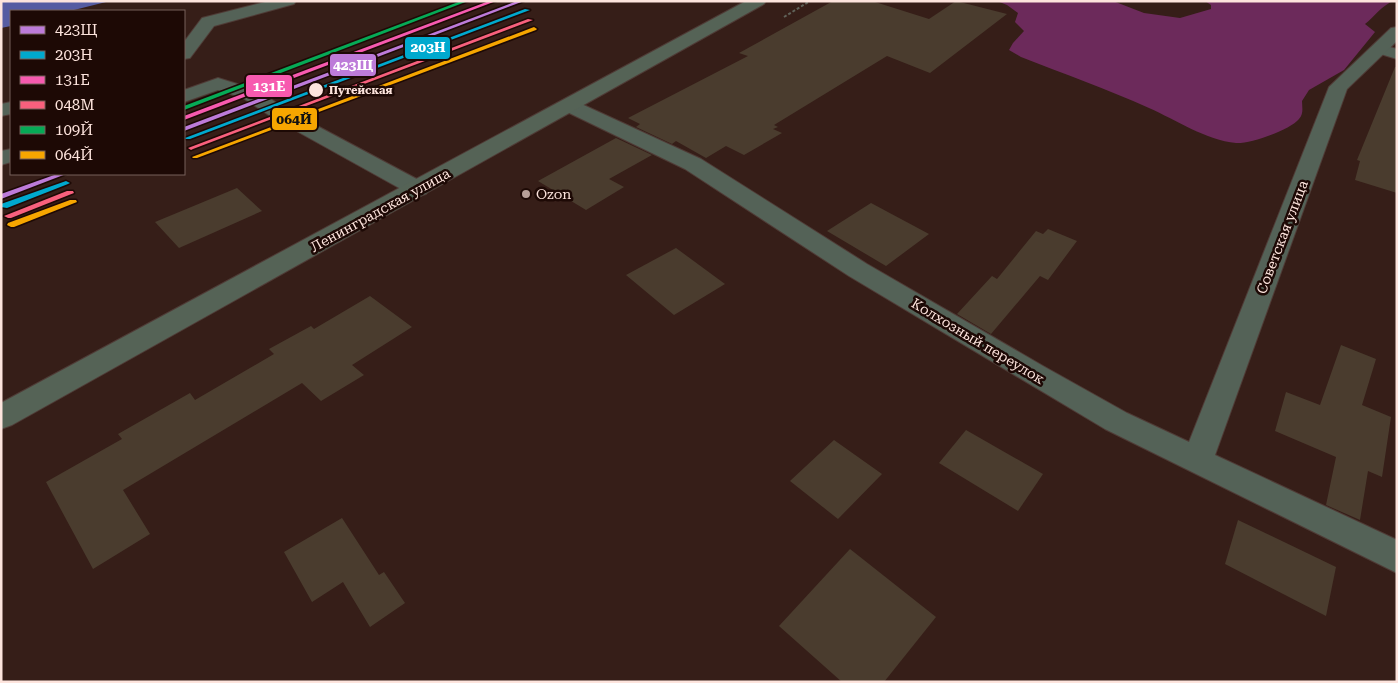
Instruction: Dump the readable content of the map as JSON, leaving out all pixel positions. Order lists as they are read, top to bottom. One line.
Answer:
{"streets":{"main road":["Ленинградская улица"],"street":["Советская улица","Колхозный переулок"]},"crossings":[["Ленинградская улица","Колхозный переулок"],["Советская улица","Колхозный переулок"]],"places":["Путейская","Ozon"],"lines":["transit line 423Щ","transit line 131Е","transit line 109Й","transit line 203Н","transit line 048М","transit line 064Й"],"legend":["423Щ","203Н","131Е","048М","109Й","064Й"]}
